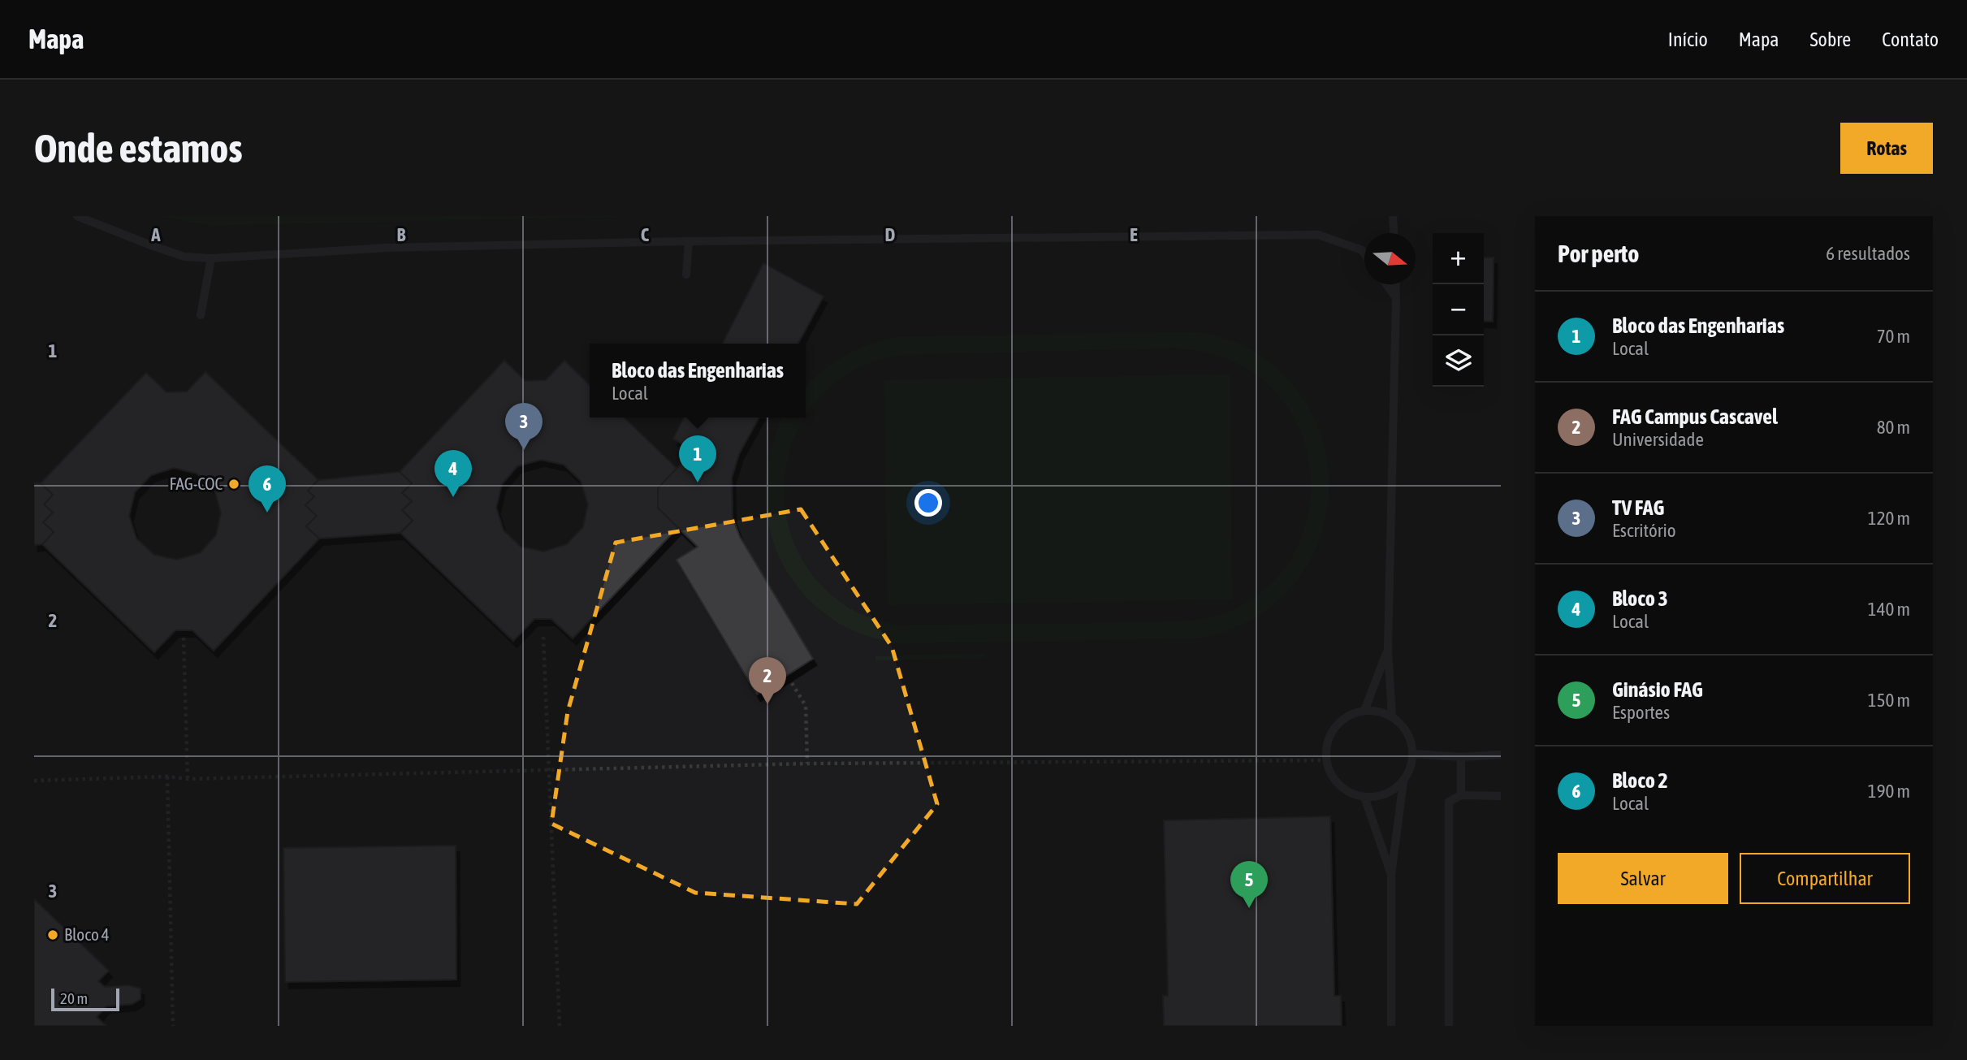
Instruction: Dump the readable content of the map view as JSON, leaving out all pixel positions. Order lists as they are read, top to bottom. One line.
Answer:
{"places":["FAG-COC","Bloco 4"],"scale_bar":"20 m","north":"right","page":{"header":"Mapa","nav":["Início","Mapa","Sobre","Contato"],"buttons":["Rotas",["Salvar","Compartilhar"]],"title":"Onde estamos","heading":["Por perto","6 resultados"],"map_buttons":["+","−"],"list":[{"mark":"1","name":"Bloco das Engenharias","note":"Local","value":"70 m"},{"mark":"2","name":"FAG Campus Cascavel","note":"Universidade","value":"80 m"},{"mark":"3","name":"TV FAG","note":"Escritório","value":"120 m"},{"mark":"4","name":"Bloco 3","note":"Local","value":"140 m"},{"mark":"5","name":"Ginásio FAG","note":"Esportes","value":"150 m"},{"mark":"6","name":"Bloco 2","note":"Local","value":"190 m"}],"popup":["Bloco das Engenharias","Local"],"pins":["3","1","4","6","2","5"],"scale":"20 m"},"grid":{"columns":["A","B","C","D","E"],"rows":["1","2","3"]}}
